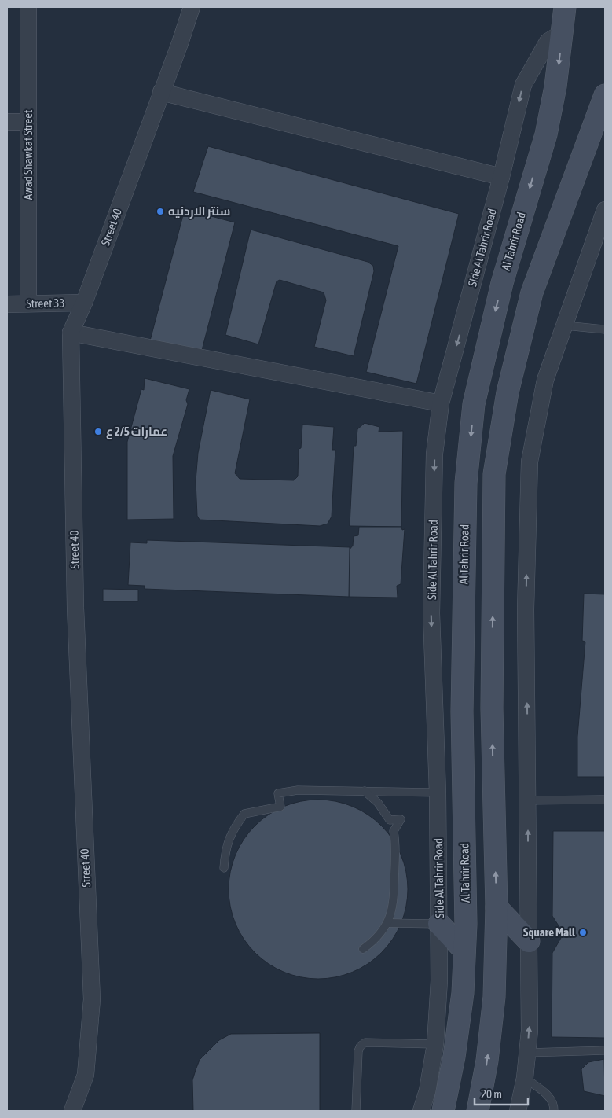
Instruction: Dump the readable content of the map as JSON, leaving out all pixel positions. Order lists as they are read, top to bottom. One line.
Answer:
{"streets":{"street":["Awad Shawkat Street","Street 40","Al Tahrir Road","Side Al Tahrir Road","Street 33"]},"crossings":[["Awad Shawkat Street","Street 33"],["Street 40","Street 33"],["Al Tahrir Road","Side Al Tahrir Road"]],"places":["سنتر الاردنيه","عمارات 2/5 ع","Square Mall"],"scale_bar":"20 m"}
